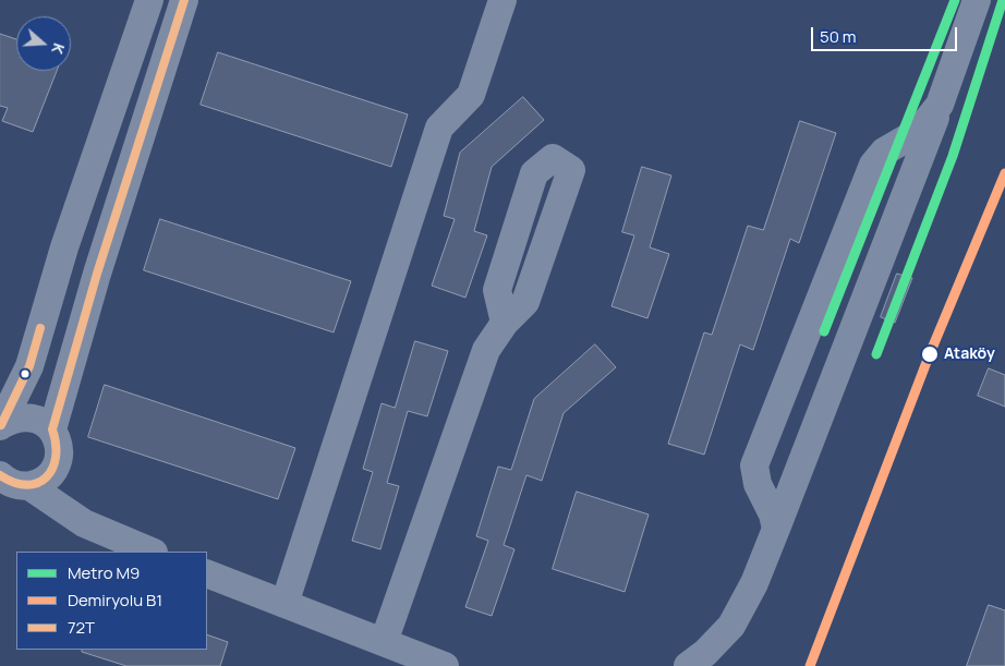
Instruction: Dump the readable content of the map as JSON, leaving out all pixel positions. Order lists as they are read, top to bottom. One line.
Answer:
{"places":["Ataköy"],"lines":["metro line M9","transit line 72T","rail line B1"],"legend":["Metro M9","Demiryolu B1","72T"],"scale_bar":"50 m","north":"right"}
